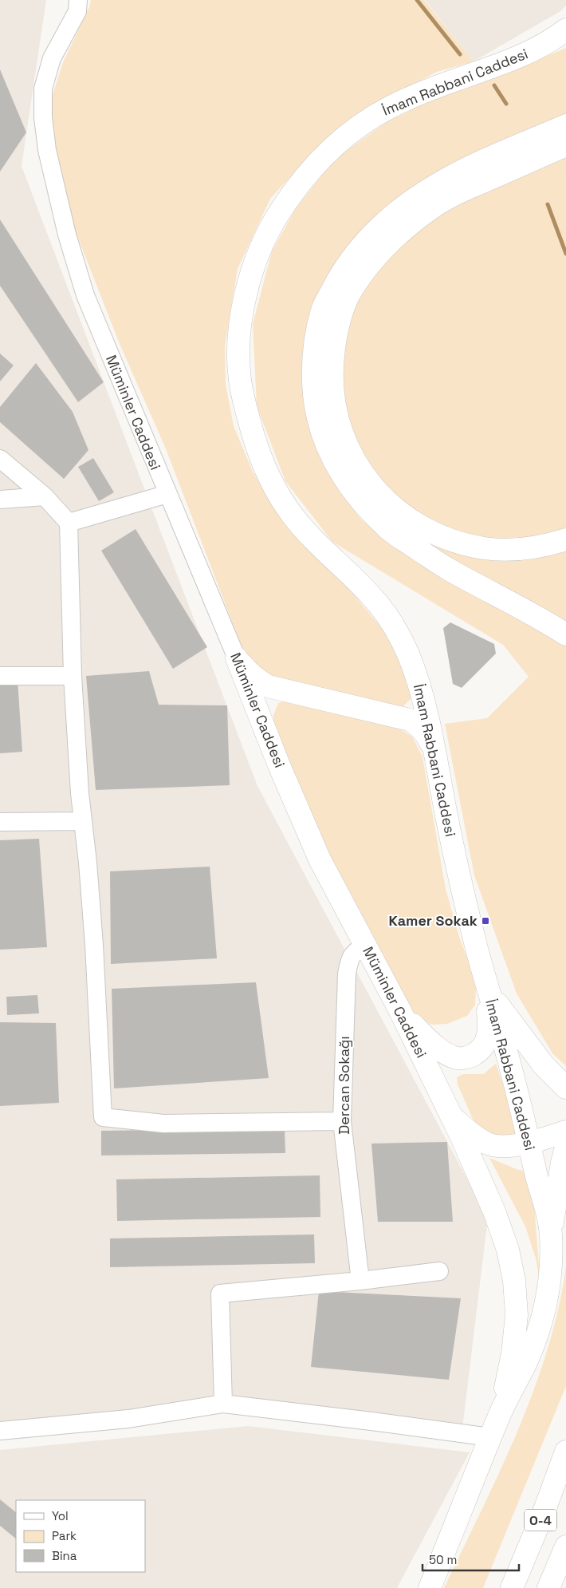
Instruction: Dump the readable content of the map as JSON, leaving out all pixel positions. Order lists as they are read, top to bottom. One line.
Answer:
{"streets":{"main road":["İmam Rabbani Caddesi","Müminler Caddesi","O-4"],"street":["Dercan Sokağı"]},"crossings":[["İmam Rabbani Caddesi","Müminler Caddesi"],["Müminler Caddesi","Dercan Sokağı"]],"places":{"transit":["Kamer Sokak"]},"legend":["Yol","Park","Bina"],"scale_bar":"50 m"}
